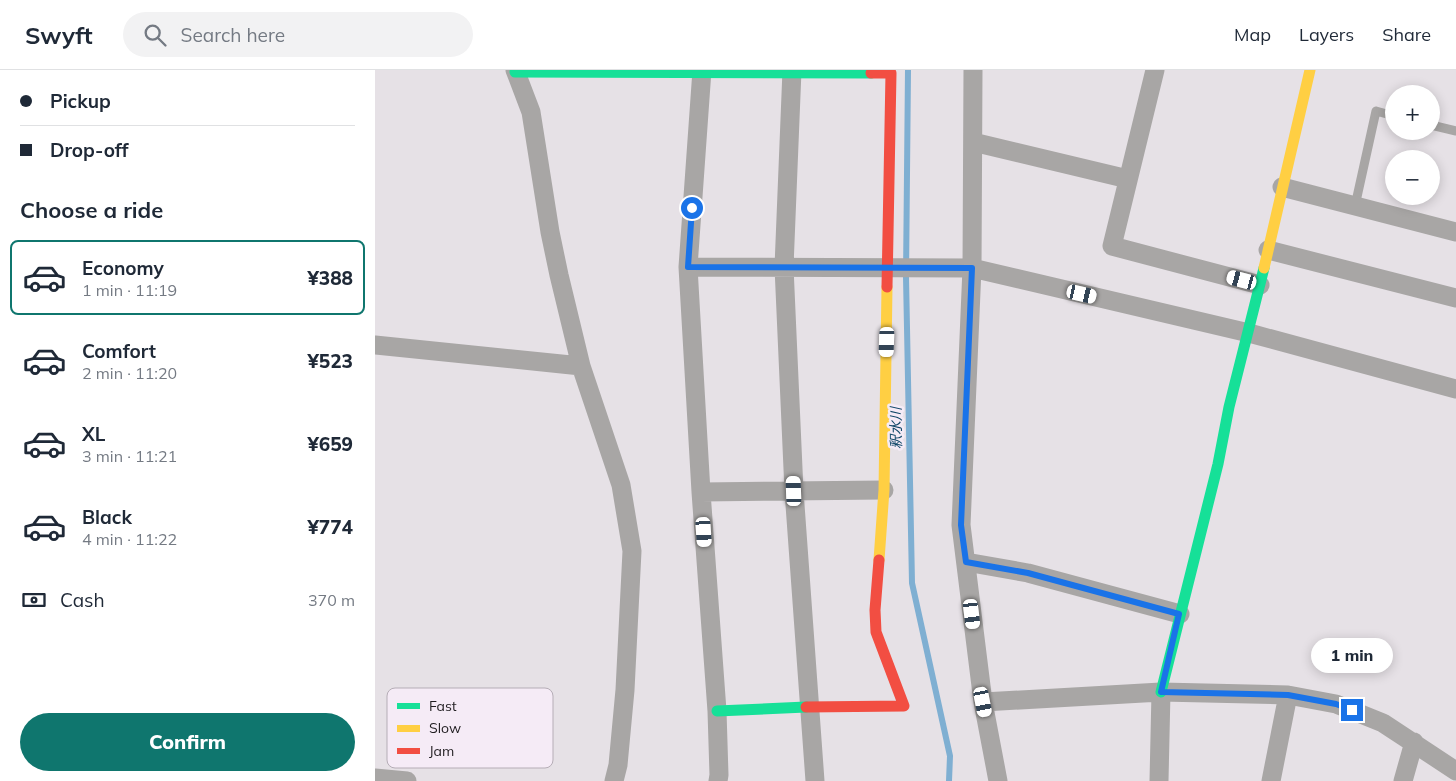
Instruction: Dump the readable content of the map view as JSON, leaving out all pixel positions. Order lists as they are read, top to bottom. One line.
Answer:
{"water":["釈水川"],"legend":["Fast","Slow","Jam"],"page":{"header":"Swyft","search":"Search here","nav":["Map","Layers","Share"],"banner":["Pickup","Drop-off"],"map_buttons":["+","−"],"heading":"Choose a ride","list":[{"name":"Economy","note":"1 min · 11:19","value":"¥388"},{"name":"Comfort","note":"2 min · 11:20","value":"¥523"},{"name":"XL","note":"3 min · 11:21","value":"¥659"},{"name":"Black","note":"4 min · 11:22","value":"¥774"}],"pay":["Cash","370 m"],"bubble":"1 min","buttons":"Confirm"}}
